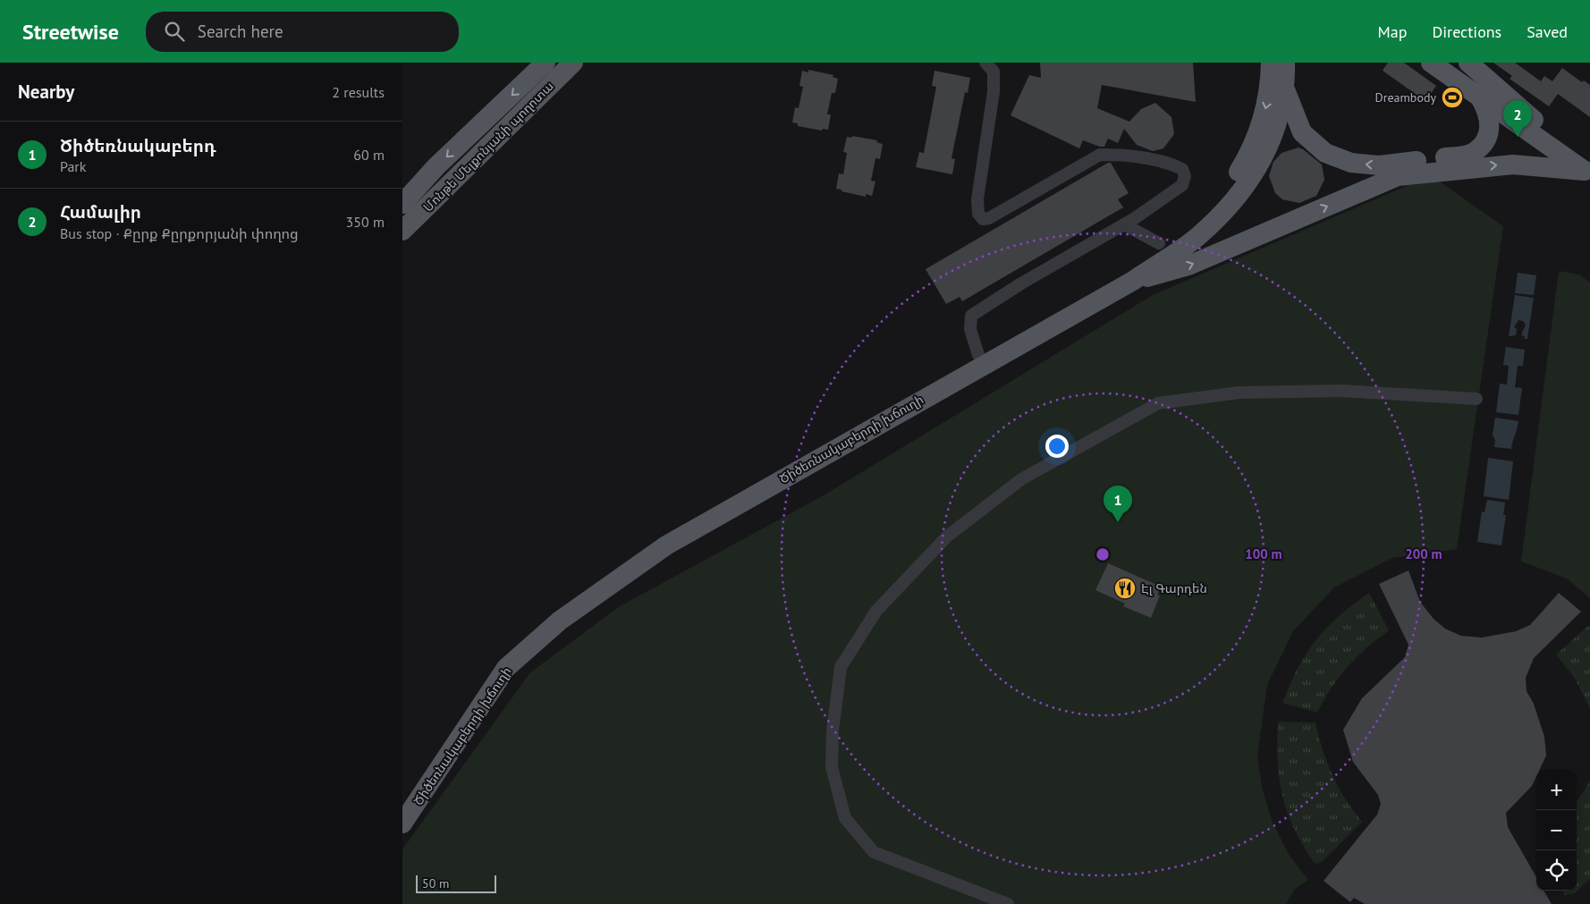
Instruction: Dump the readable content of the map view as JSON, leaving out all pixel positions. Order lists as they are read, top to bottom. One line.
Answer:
{"streets":{"main road":["Մոնթե Մելքոնյանի պողոտա","Ծիծեռնակաբերդի խճուղի"]},"places":{"sports":["Dreambody"],"restaurant":["Էլ Գարդեն"]},"scale_bar":"50 m","page":{"header":"Streetwise","search":"Search here","nav":["Map","Directions","Saved"],"heading":["Nearby","2 results"],"pins":["2","1"],"list":[{"mark":"1","name":"Ծիծեռնակաբերդ","note":"Park","value":"60 m"},{"mark":"2","name":"Համալիր","note":"Bus stop · Քըրք Քըրքորյանի փողոց","value":"350 m"}],"map_buttons":["+","−"],"scale":"50 m"},"rings":["100 m","200 m"]}
